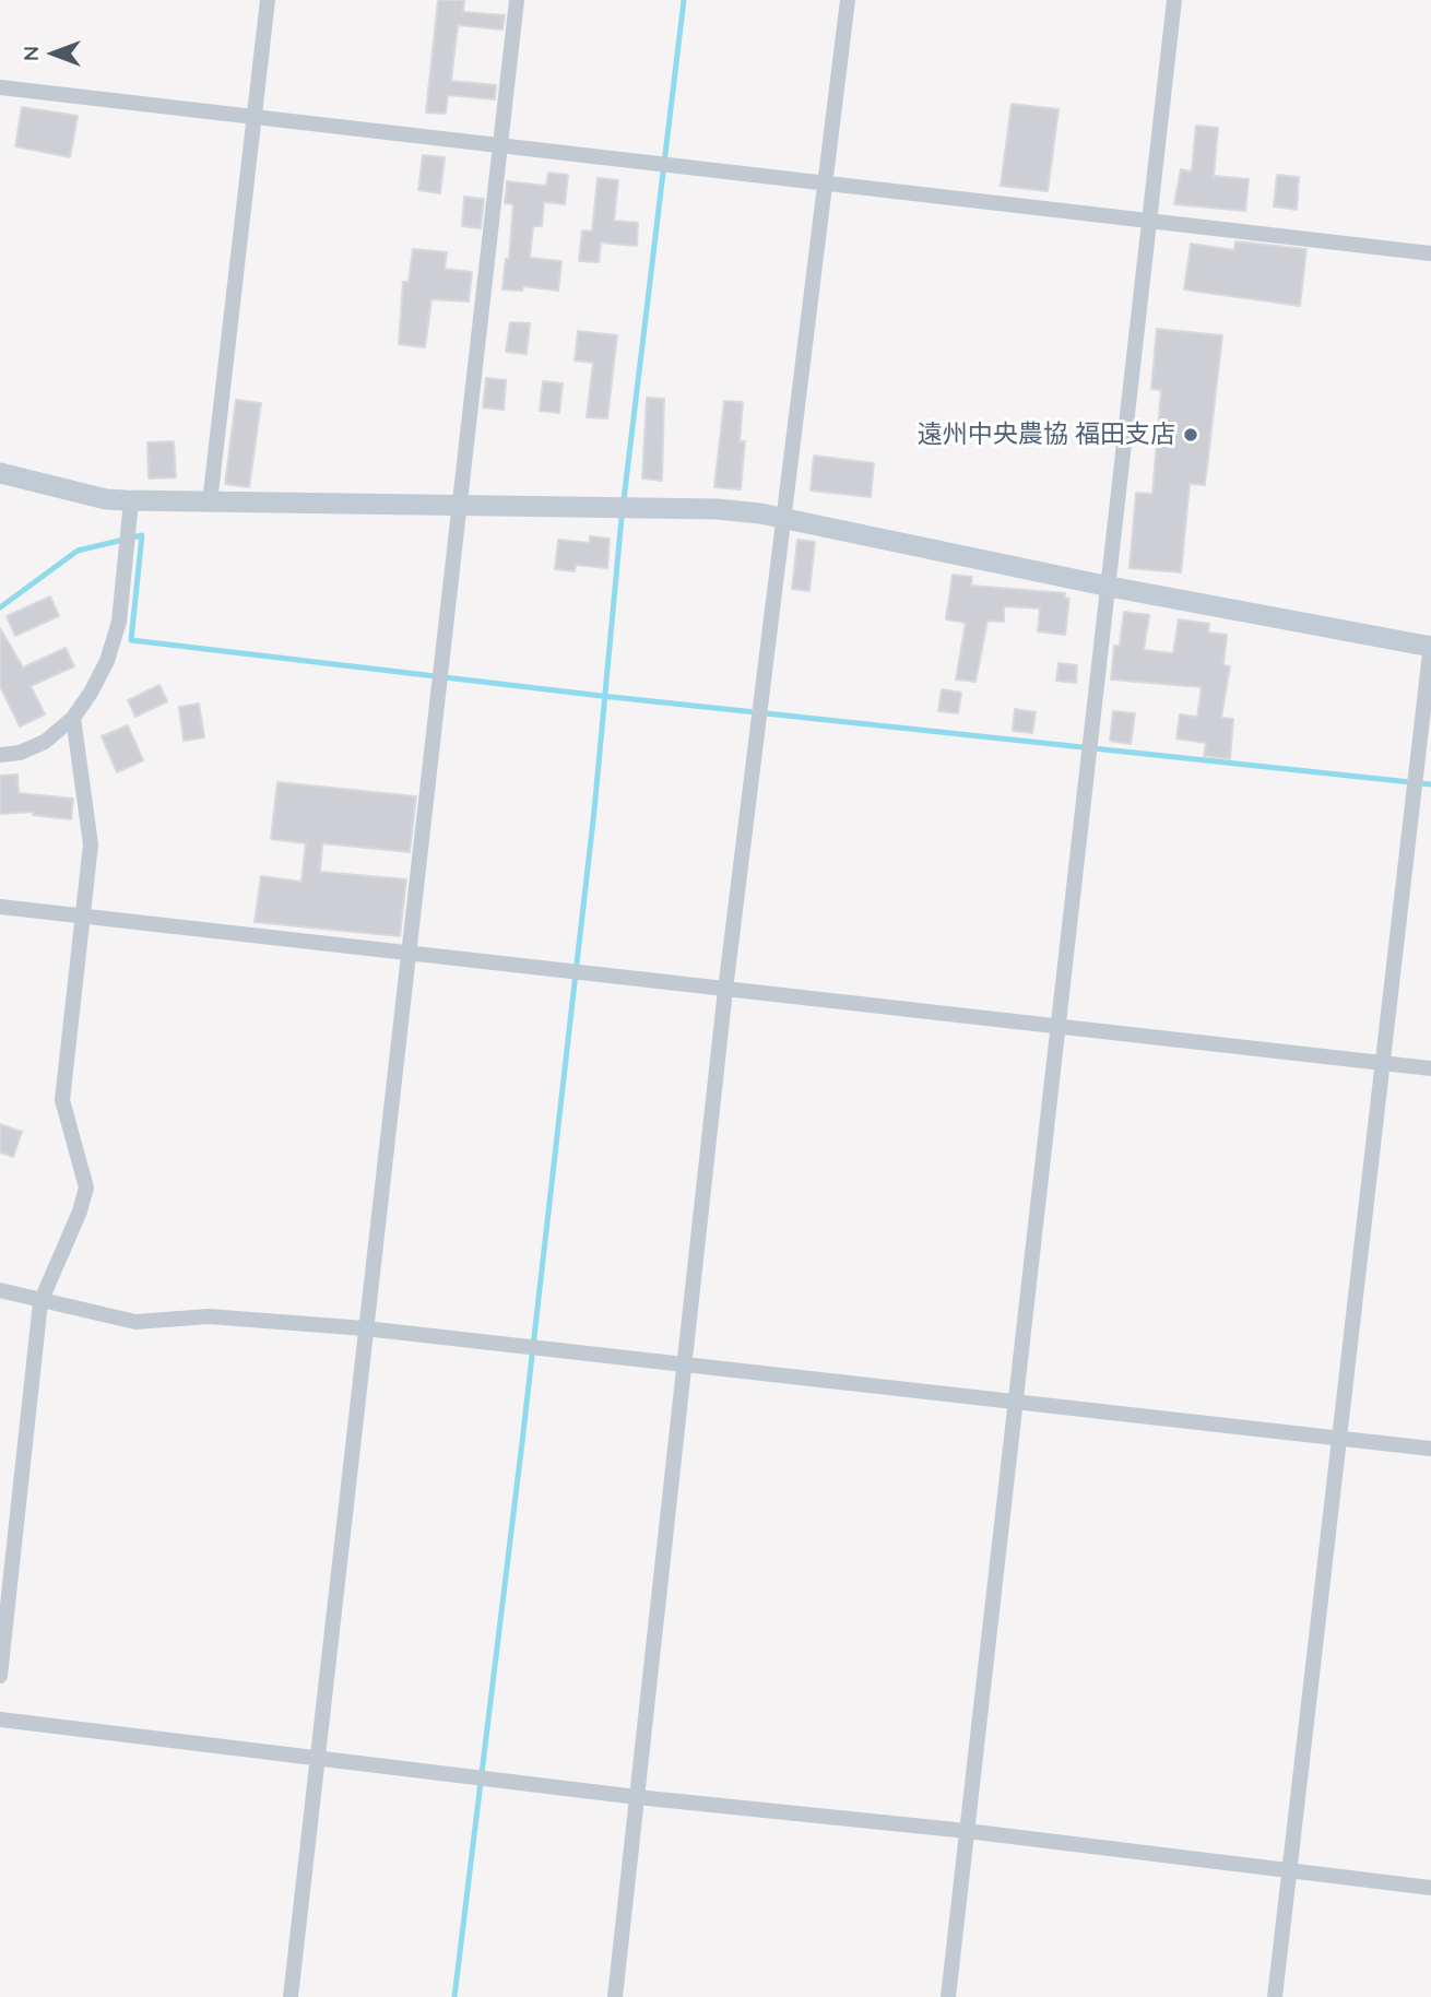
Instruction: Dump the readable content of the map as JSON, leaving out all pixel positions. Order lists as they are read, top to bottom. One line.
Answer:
{"places":["遠州中央農協 福田支店"],"north":"left"}
